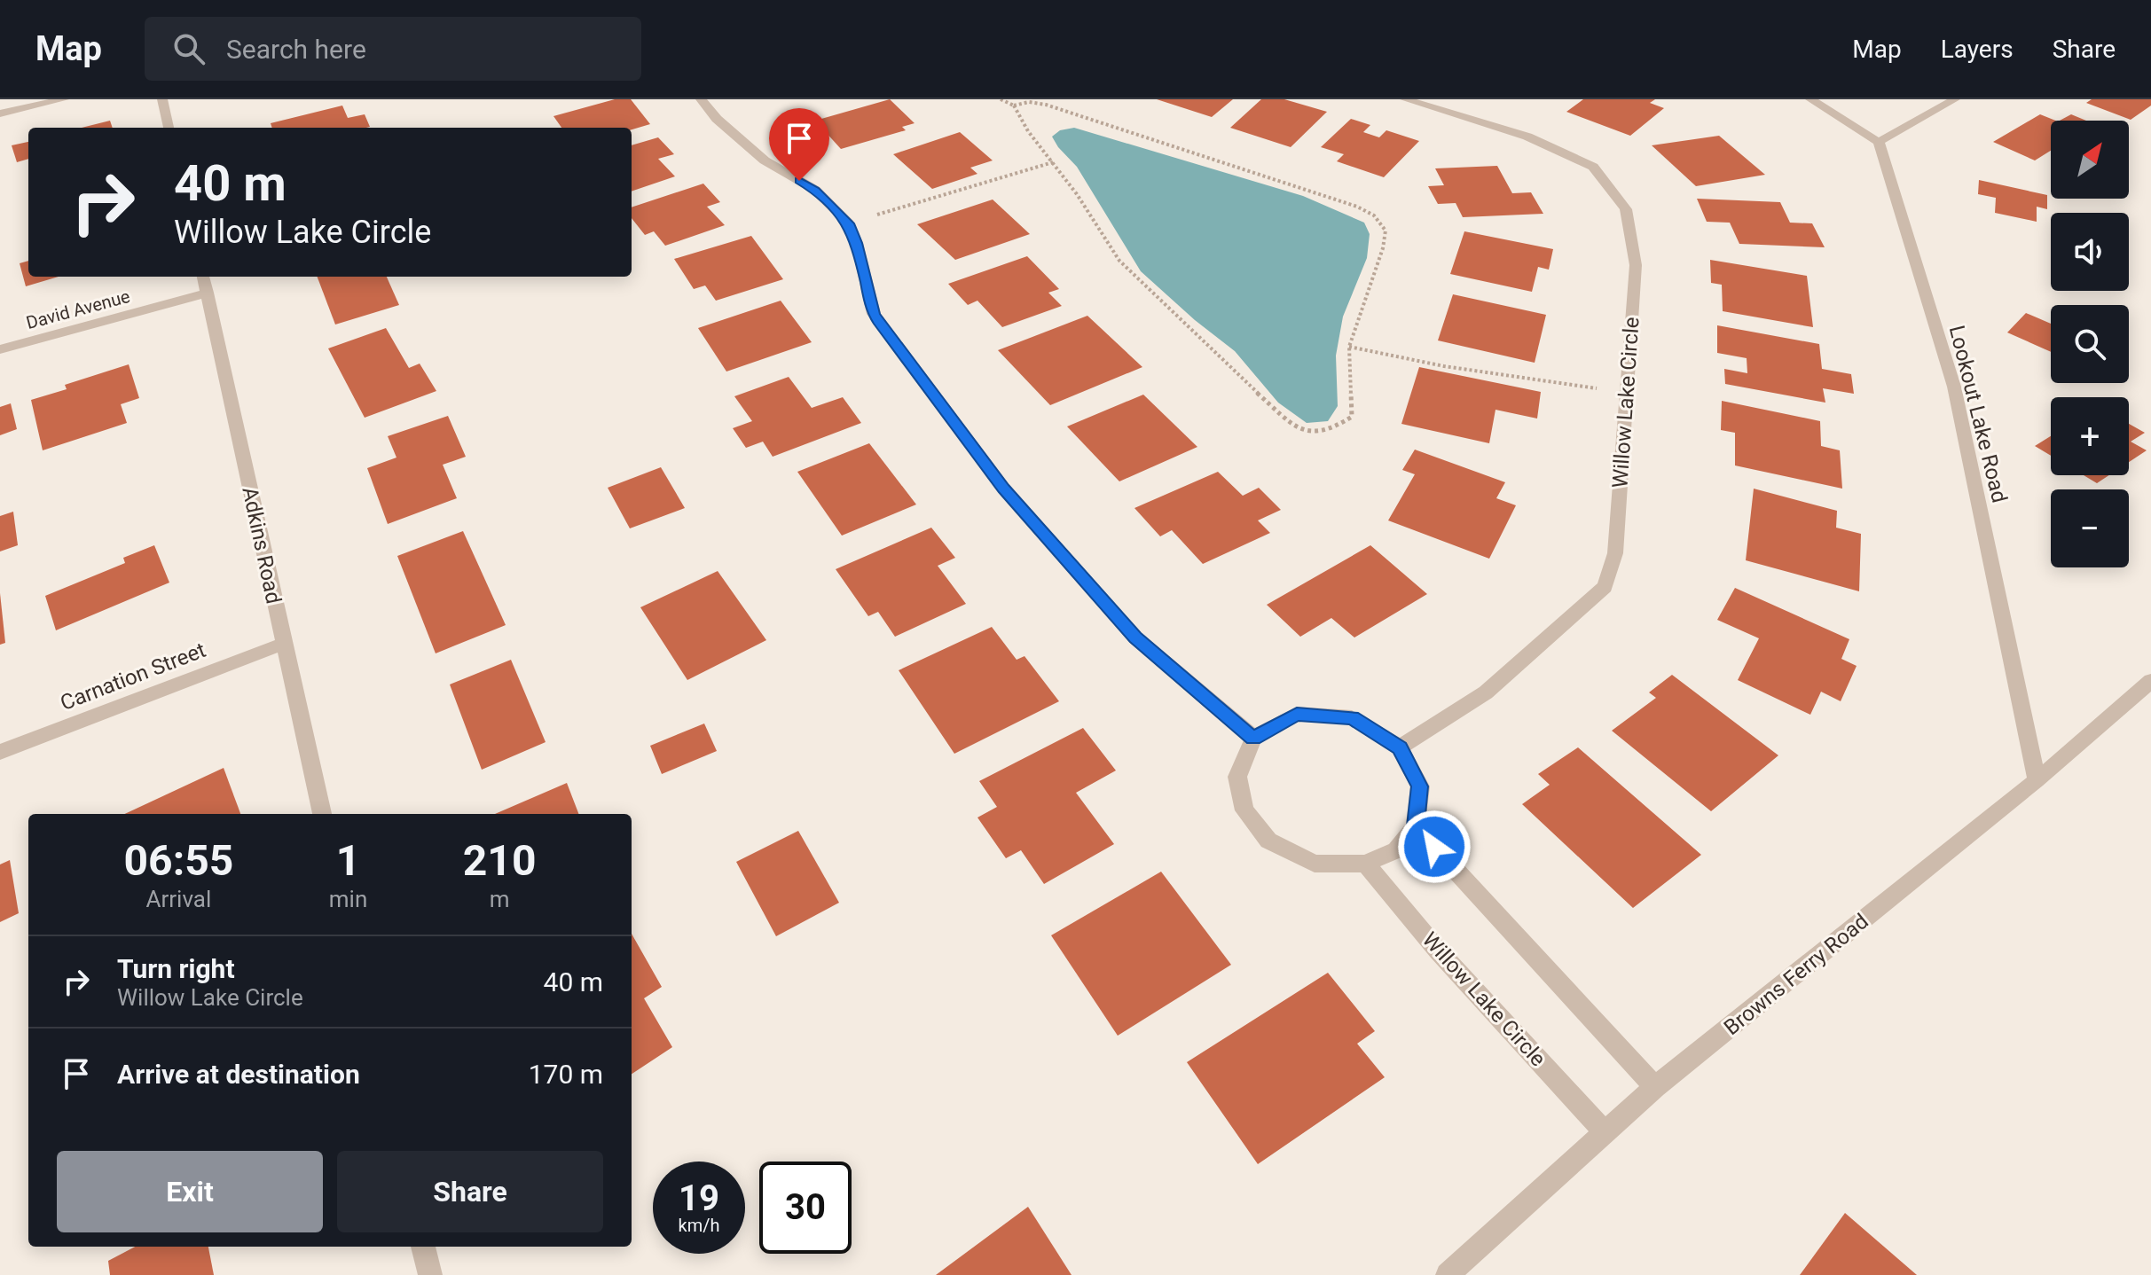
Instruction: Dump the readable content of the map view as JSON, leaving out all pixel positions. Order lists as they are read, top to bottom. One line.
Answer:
{"streets":{"street":["David Avenue","Willow Lake Circle","Lookout Lake Road","Adkins Road","Carnation Street","Browns Ferry Road"]},"crossings":[["David Avenue","Adkins Road"],["Willow Lake Circle","Browns Ferry Road"],["Lookout Lake Road","Browns Ferry Road"],["Adkins Road","Carnation Street"]],"north":"top right","page":{"header":"Map","search":"Search here","nav":["Map","Layers","Share"],"map_buttons":["+","−"],"turn":["40 m","Willow Lake Circle"],"eta":["06:55","Arrival","1","min","210","m"],"list":[{"name":"Turn right","note":"Willow Lake Circle","value":"40 m"},{"name":"Arrive at destination","value":"170 m"}],"buttons":["Exit","Share"],"speed":"19 km/h","limit":"30"}}
